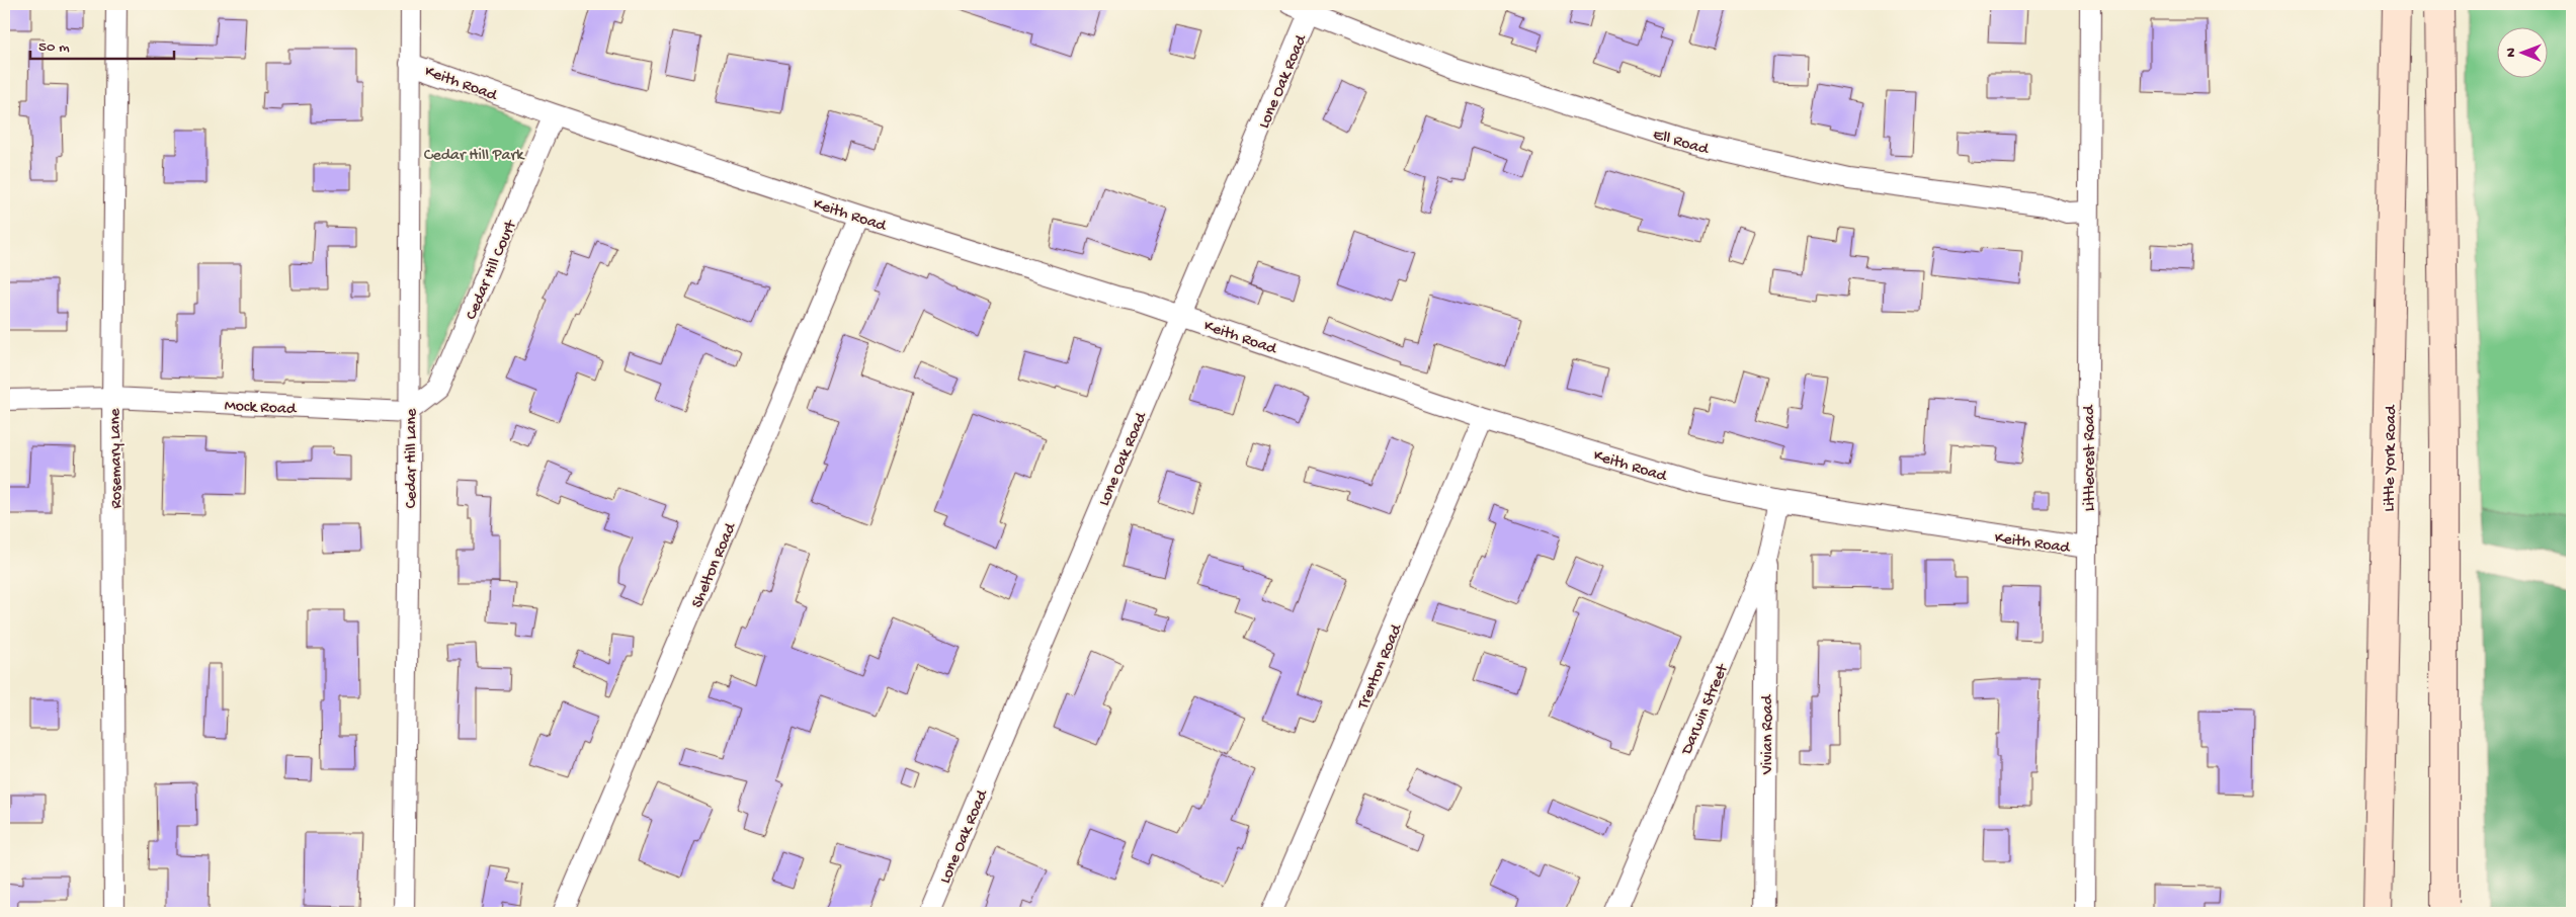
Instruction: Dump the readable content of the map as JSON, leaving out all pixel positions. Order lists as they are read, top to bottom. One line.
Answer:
{"streets":{"main road":["Little York Road"],"street":["Keith Road","Lone Oak Road","Ell Road","Cedar Hill Court","Mock Road","Rosemary Lane","Cedar Hill Lane","Littlecrest Road","Shelton Road","Trenton Road","Darwin Street","Vivian Road"]},"crossings":[["Keith Road","Lone Oak Road"],["Keith Road","Cedar Hill Court"],["Keith Road","Cedar Hill Lane"],["Keith Road","Littlecrest Road"],["Keith Road","Shelton Road"],["Keith Road","Trenton Road"],["Keith Road","Darwin Street"],["Lone Oak Road","Ell Road"],["Ell Road","Littlecrest Road"],["Cedar Hill Court","Mock Road"],["Cedar Hill Court","Cedar Hill Lane"],["Mock Road","Rosemary Lane"],["Mock Road","Cedar Hill Lane"],["Darwin Street","Vivian Road"]],"parks":["Cedar Hill Park"],"scale_bar":"50 m","north":"left"}
